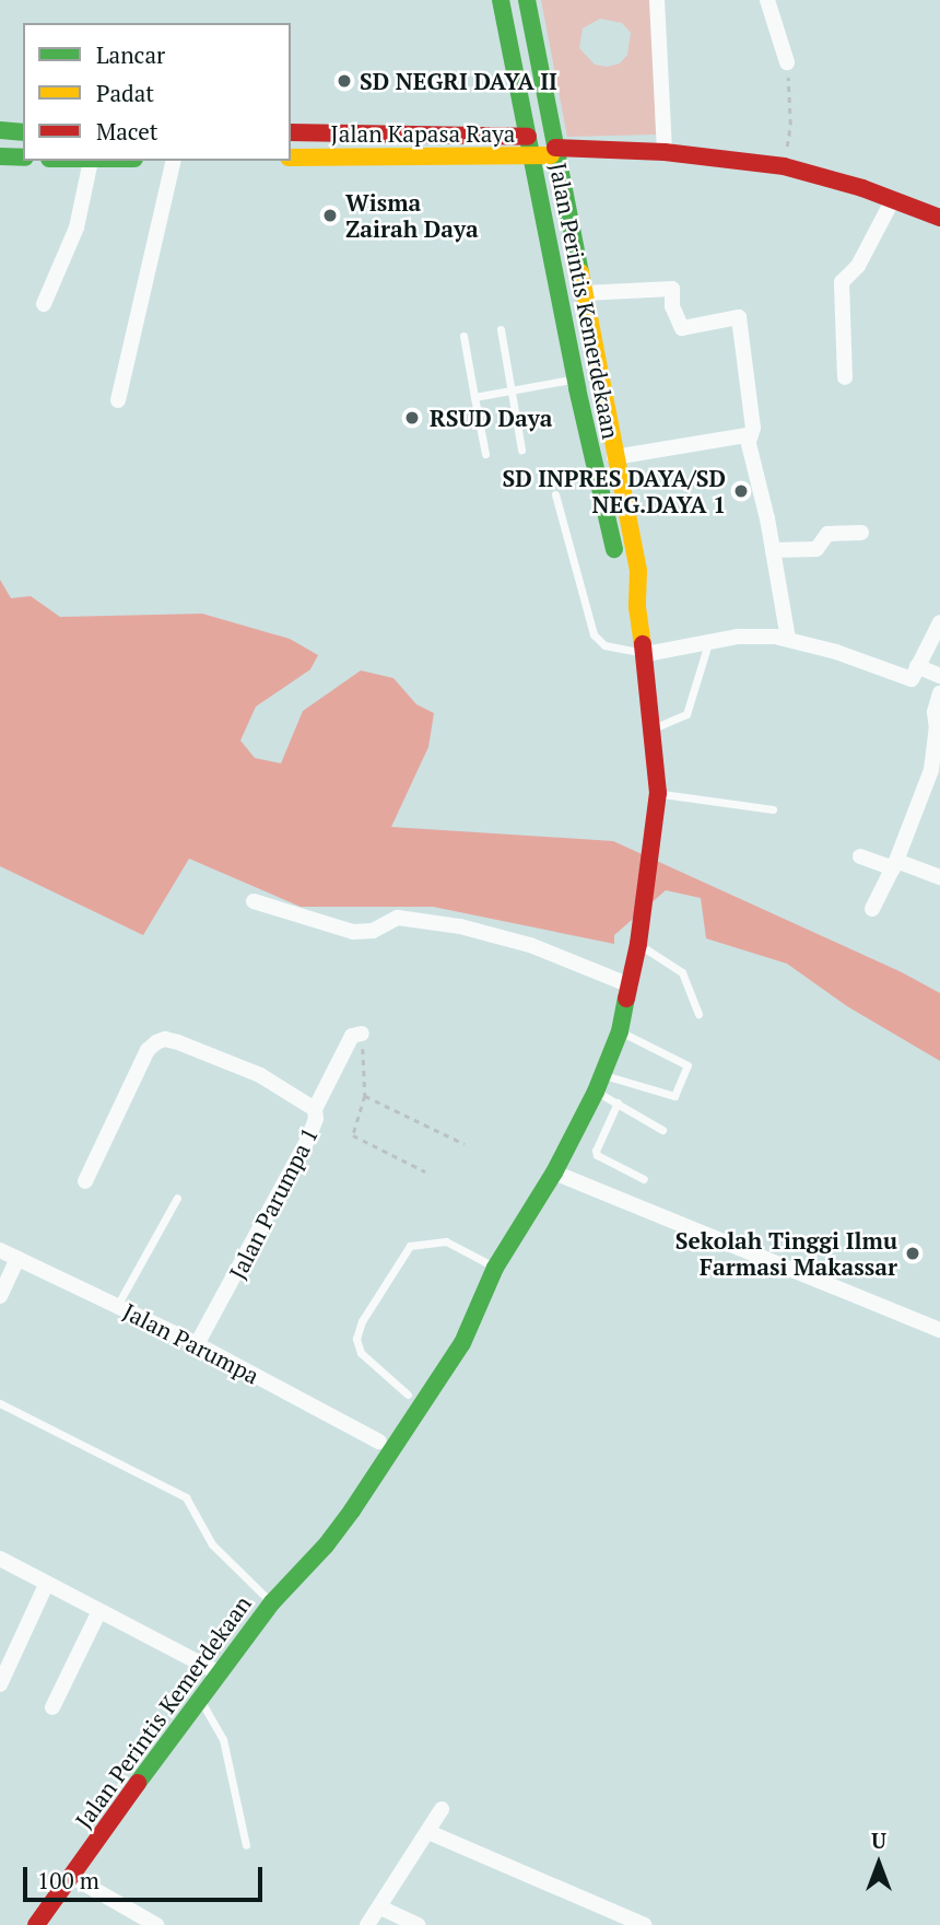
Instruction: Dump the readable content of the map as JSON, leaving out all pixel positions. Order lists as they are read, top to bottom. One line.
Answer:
{"streets":{"main road":["Jalan Kapasa Raya","Jalan Perintis Kemerdekaan"],"street":["Jalan Parumpa 1","Jalan Parumpa"]},"crossings":[["Jalan Kapasa Raya","Jalan Perintis Kemerdekaan"],["Jalan Perintis Kemerdekaan","Jalan Parumpa"],["Jalan Parumpa 1","Jalan Parumpa"]],"places":["SD NEGRI DAYA II","Wisma Zairah Daya","RSUD Daya","SD INPRES DAYA/SD NEG.DAYA 1","Sekolah Tinggi Ilmu Farmasi Makassar"],"legend":["Lancar","Padat","Macet"],"scale_bar":"100 m","north":"top"}
